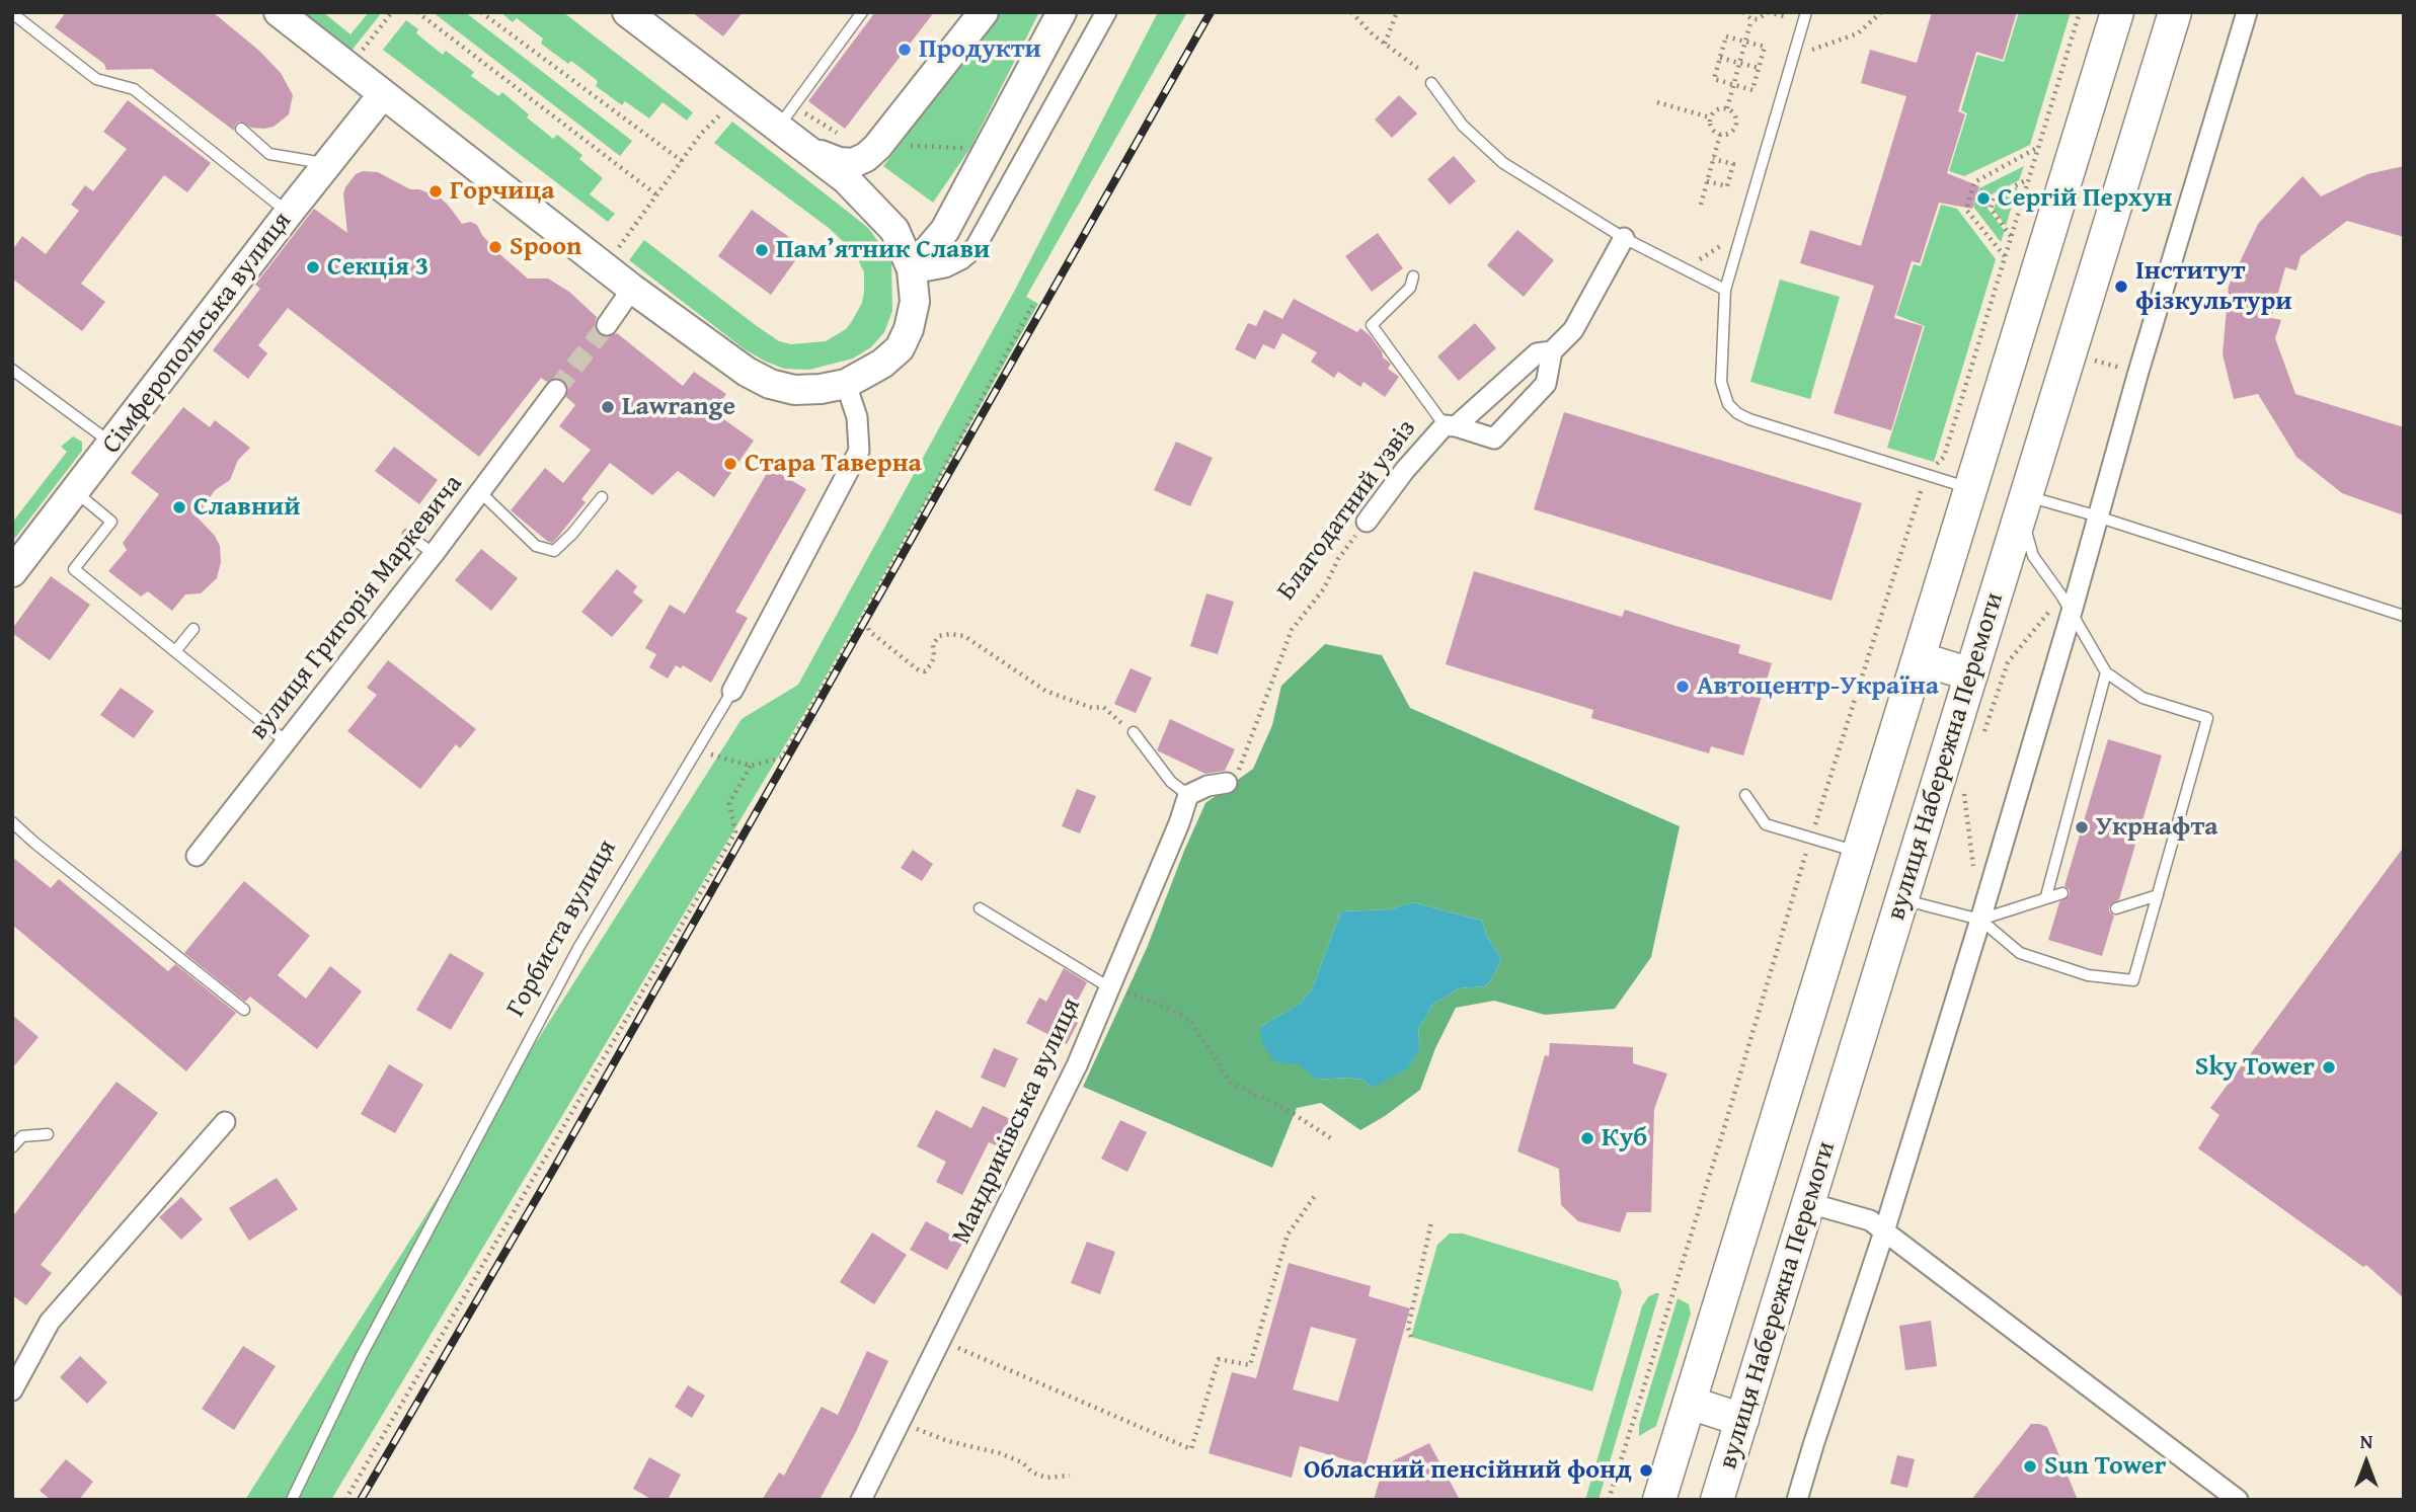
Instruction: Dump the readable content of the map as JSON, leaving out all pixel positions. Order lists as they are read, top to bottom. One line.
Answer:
{"streets":{"main road":["Сімферопольська вулиця","вулиця Набережна Перемоги"],"street":["Благодатний узвіз","вулиця Григорія Маркевича","Горбиста вулиця","Мандриківська вулиця"]},"places":["Продукти","Горчица","Сергій Перхун","Spoon","Пам’ятник Слави","Секція 3","Інститут фізкультури","Lawrange","Стара Таверна","Славний","Автоцентр-Україна","Укрнафта","Sky Tower","Куб","Sun Tower","Обласний пенсійний фонд"],"north":"top"}
